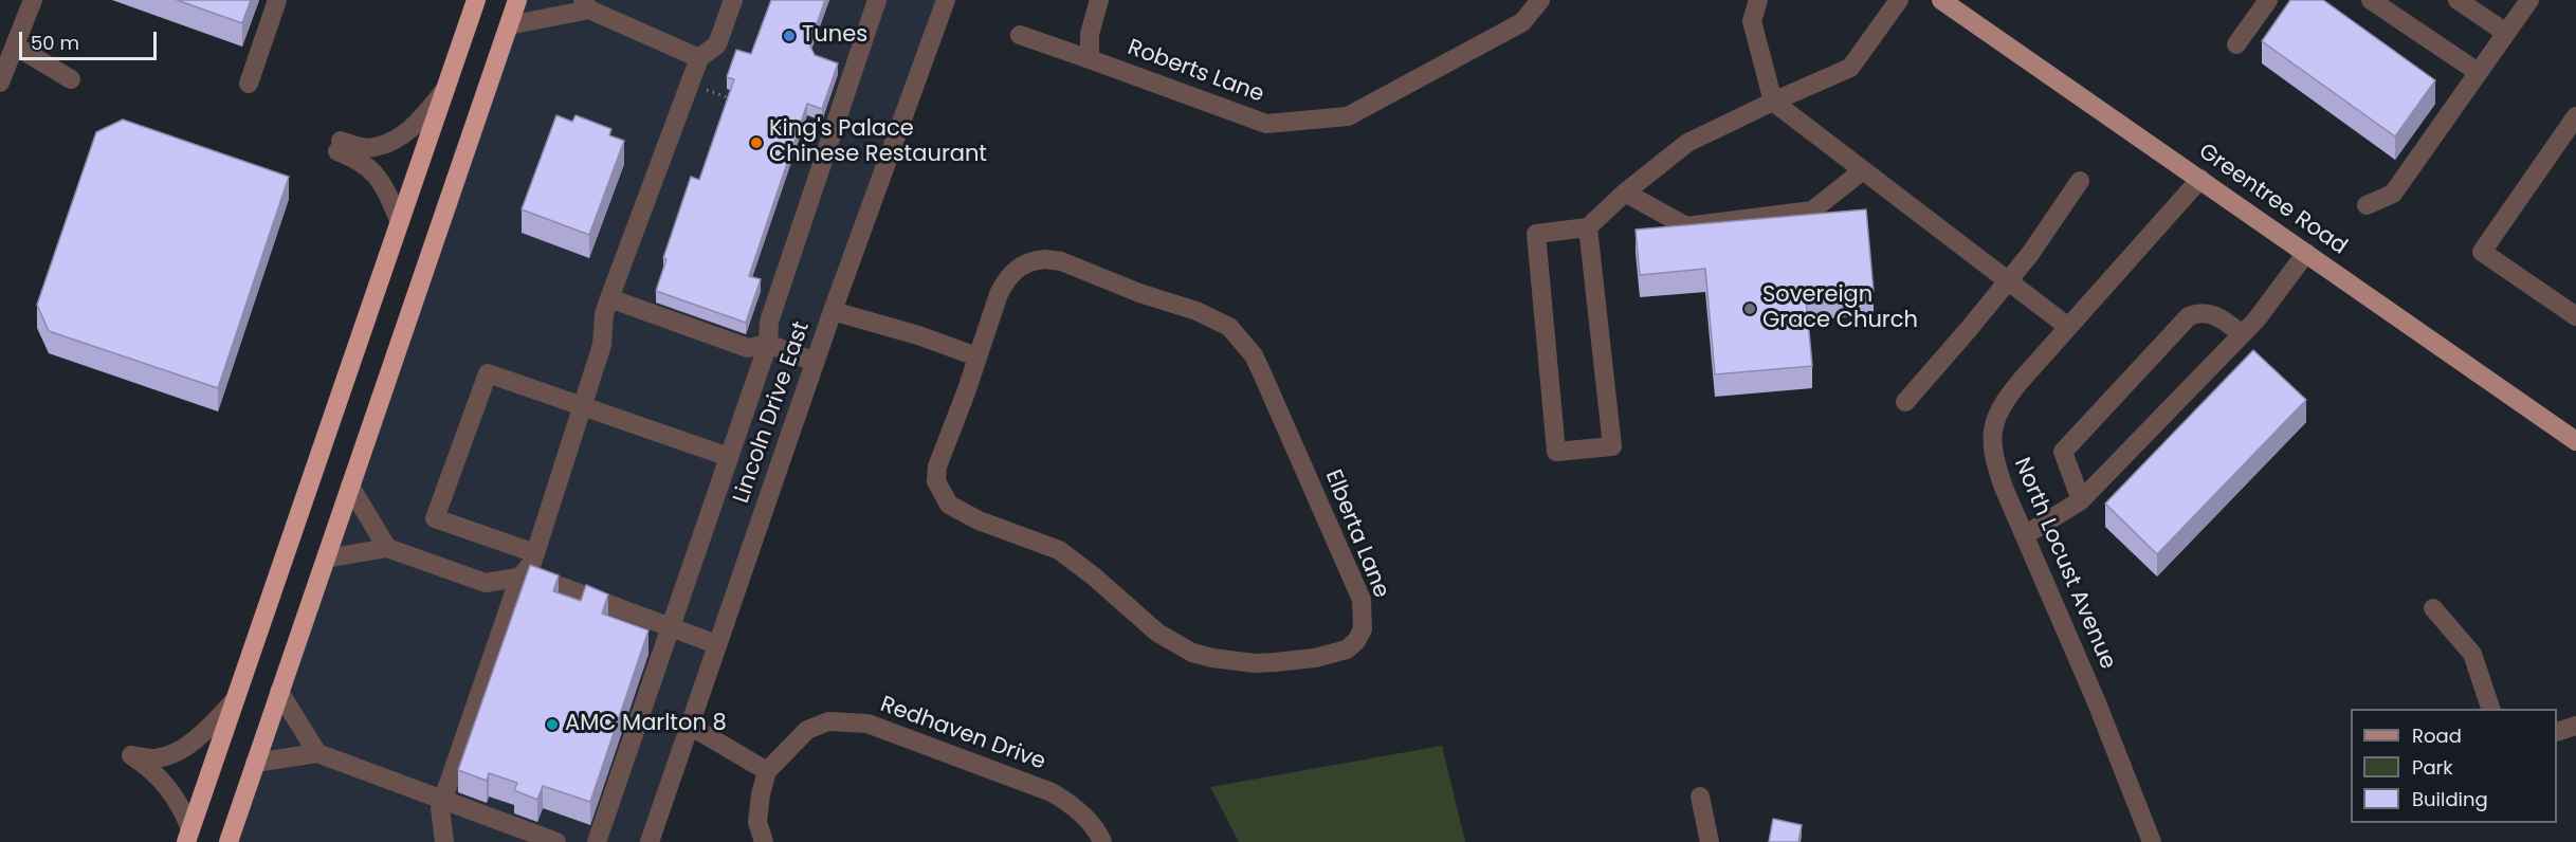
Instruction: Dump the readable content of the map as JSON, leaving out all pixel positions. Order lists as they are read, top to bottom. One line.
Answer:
{"streets":{"main road":["Greentree Road"],"street":["Roberts Lane","Lincoln Drive East","Elberta Lane","North Locust Avenue","Redhaven Drive"]},"crossings":[["Greentree Road","North Locust Avenue"]],"places":["Tunes","King's Palace Chinese Restaurant","Sovereign Grace Church","AMC Marlton 8"],"legend":["Road","Park","Building"],"scale_bar":"50 m"}
